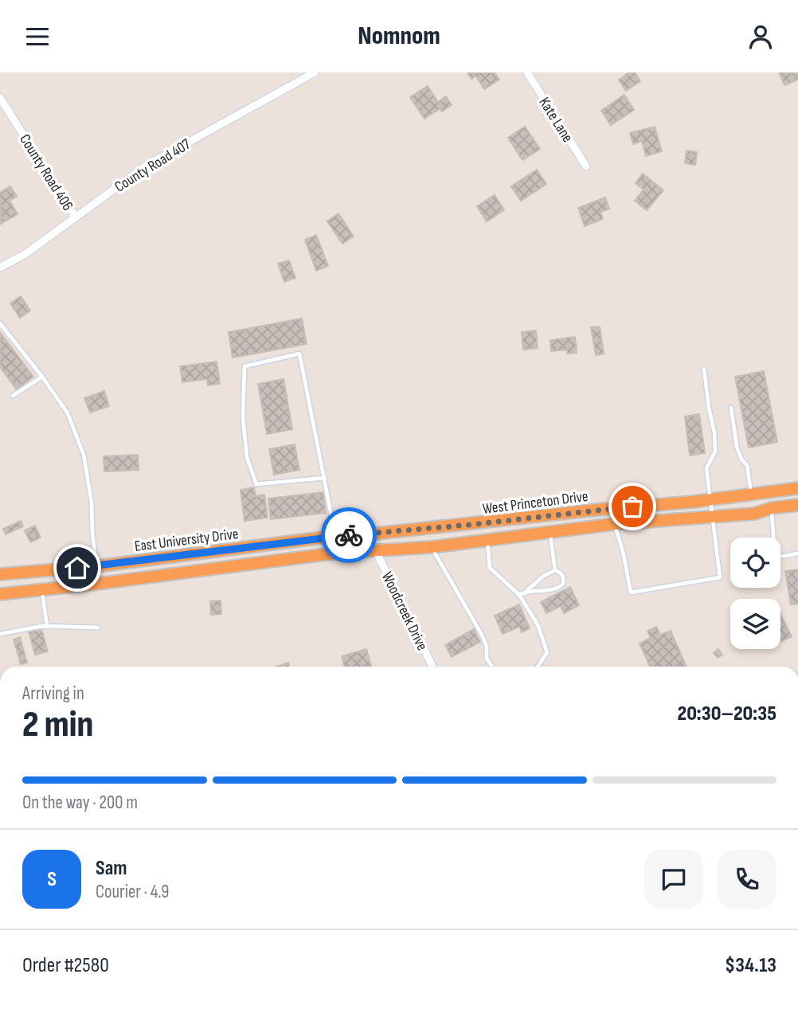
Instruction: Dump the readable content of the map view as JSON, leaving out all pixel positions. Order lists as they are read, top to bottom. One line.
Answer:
{"streets":{"highway":["West Princeton Drive","East University Drive"],"street":["Kate Lane","County Road 407","County Road 406","Woodcreek Drive"]},"crossings":[["County Road 407","County Road 406"],["West Princeton Drive","East University Drive"],["West Princeton Drive","Woodcreek Drive"]],"page":{"header":"Nomnom","heading":["2 min","Arriving in","20:30–20:35"],"panel":["Sam","Courier · 4.9","Order #2580","$34.13"],"bar":"On the way · 200 m","round":"S"}}
